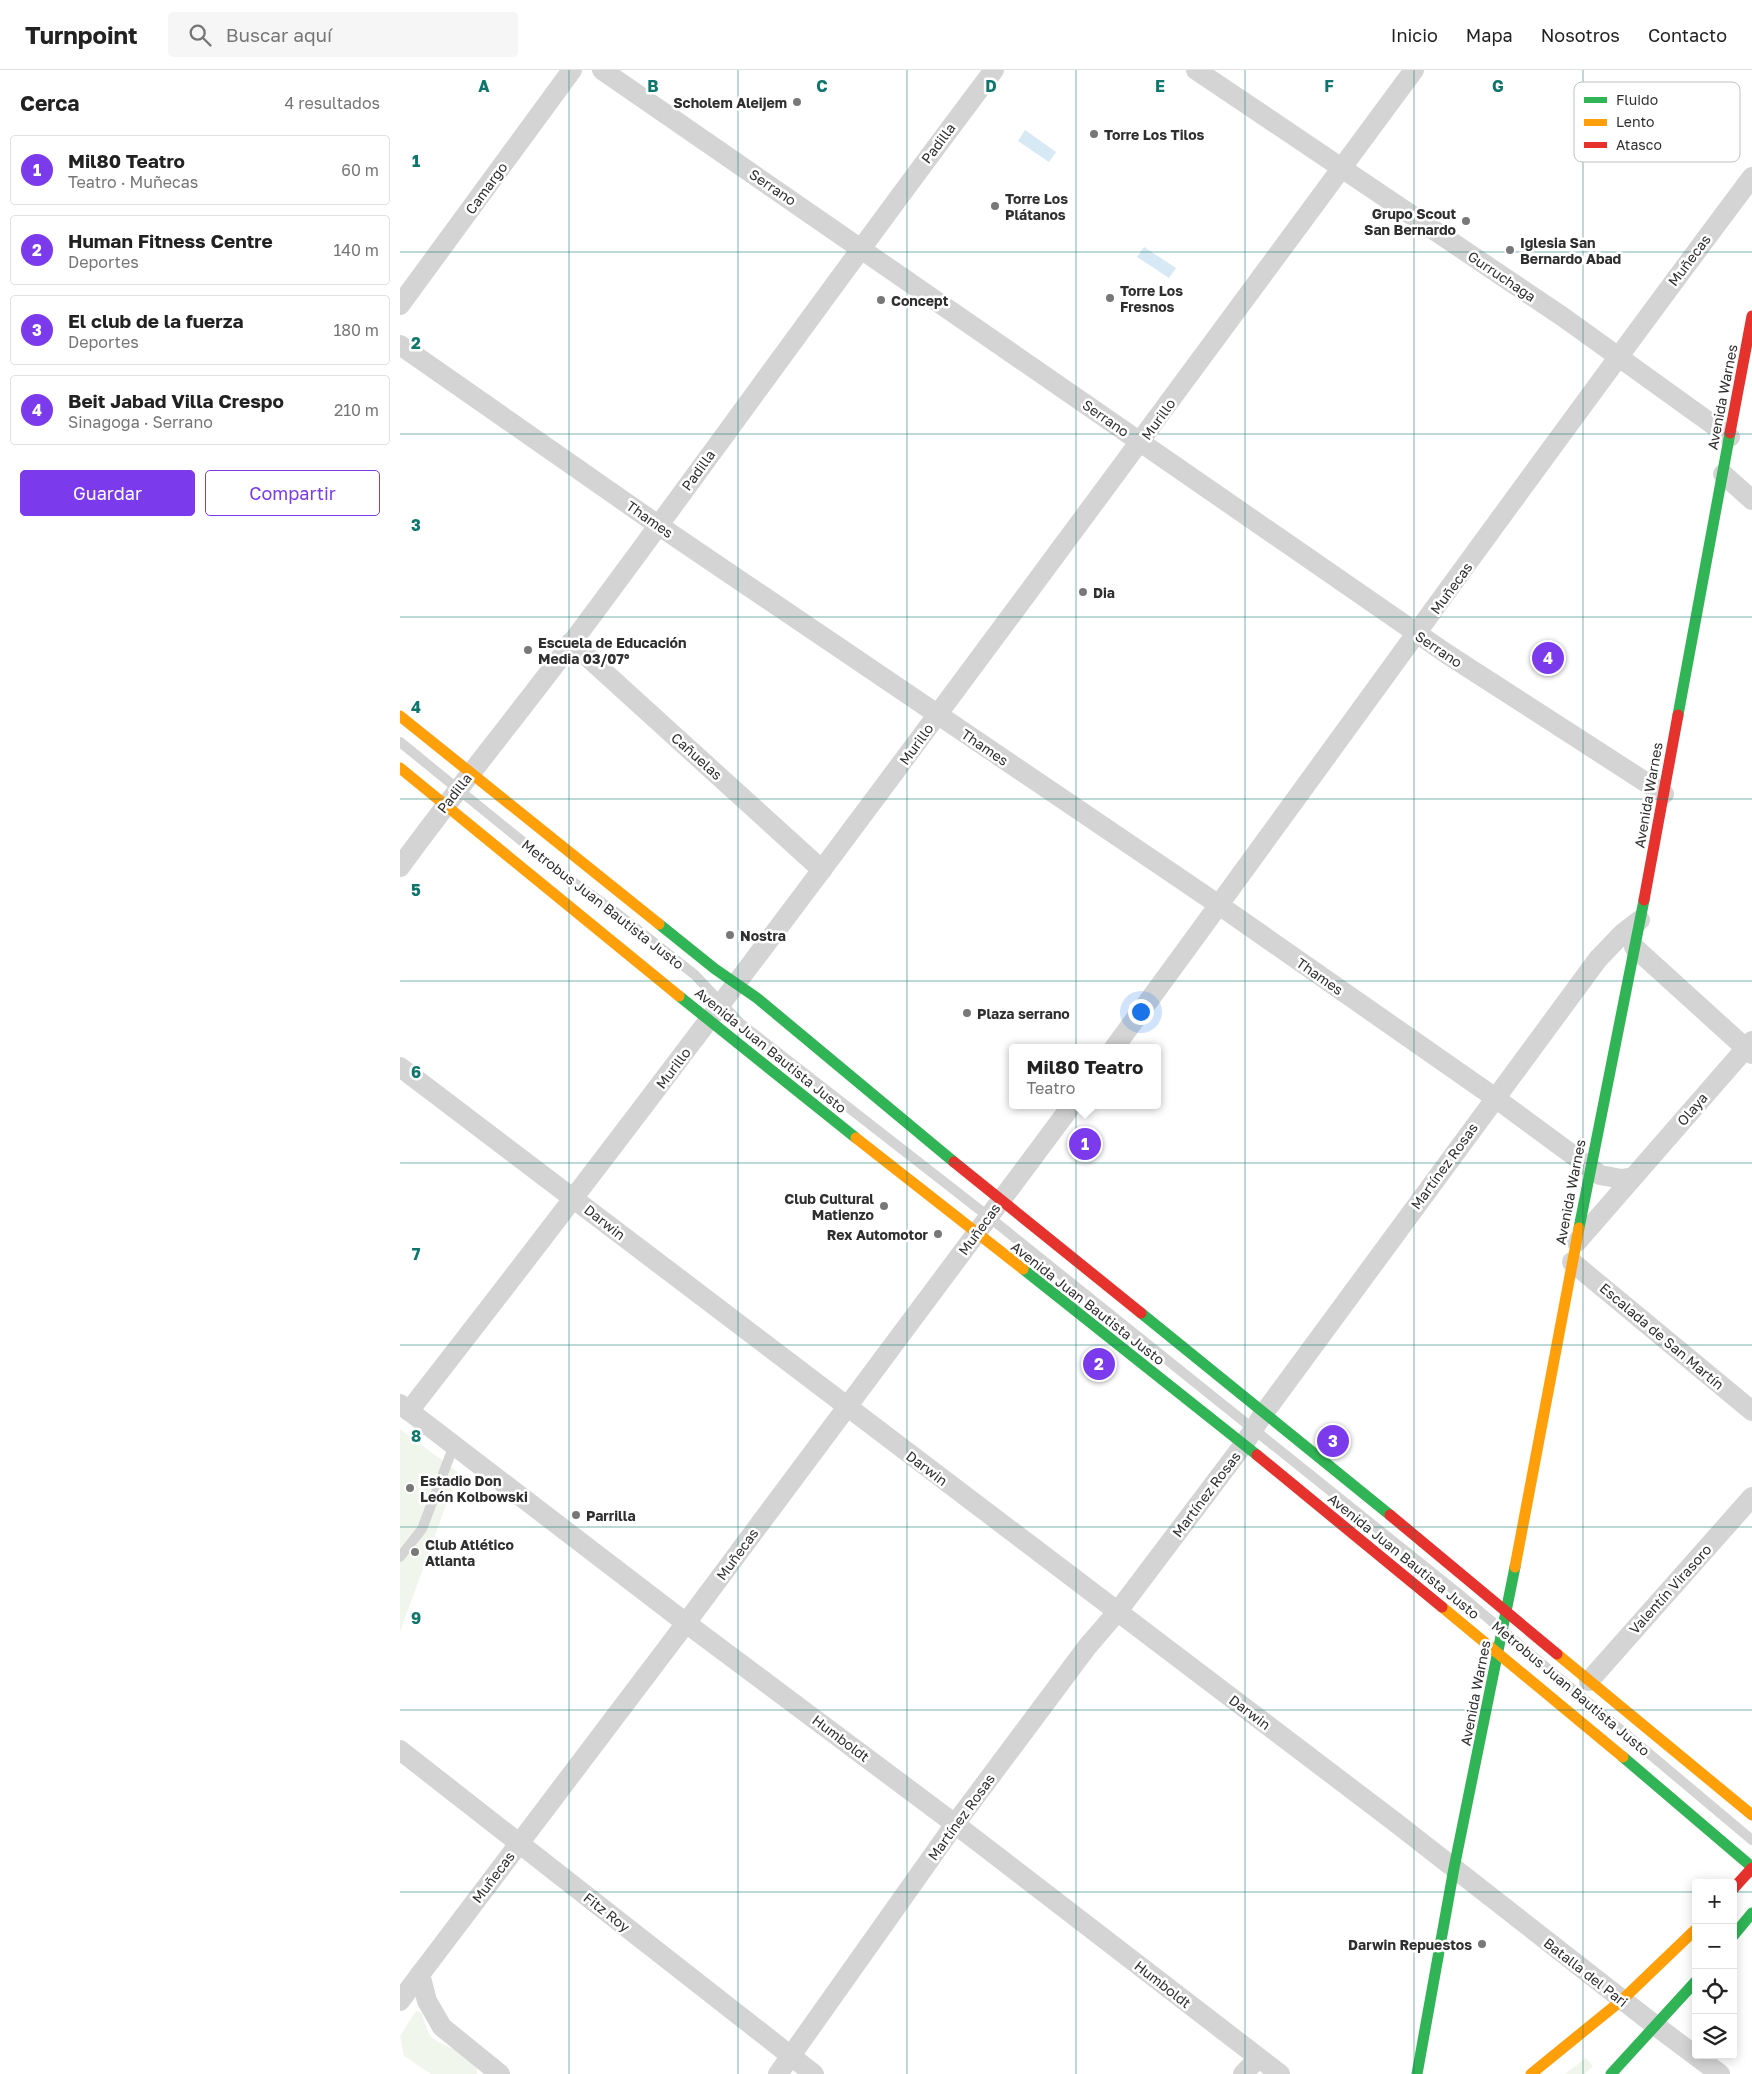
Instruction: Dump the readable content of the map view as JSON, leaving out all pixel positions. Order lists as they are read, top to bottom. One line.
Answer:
{"streets":{"main road":["Avenida Warnes","Avenida Juan Bautista Justo"],"street":["Padilla","Serrano","Camargo","Muñecas","Gurruchaga","Murillo","Thames","Cañuelas","Olaya","Martínez Rosas","Darwin","Escalada de San Martín","Valentín Virasoro","Humboldt","Fitz Roy","Batalla del Pari"],"lane":["Metrobus Juan Bautista Justo"]},"crossings":[["Padilla","Serrano"],["Padilla","Thames"],["Padilla","Cañuelas"],["Padilla","Metrobus Juan Bautista Justo"],["Padilla","Avenida Juan Bautista Justo"],["Serrano","Muñecas"],["Serrano","Avenida Warnes"],["Serrano","Murillo"],["Muñecas","Gurruchaga"],["Muñecas","Thames"],["Muñecas","Metrobus Juan Bautista Justo"],["Muñecas","Avenida Juan Bautista Justo"],["Muñecas","Darwin"],["Muñecas","Humboldt"],["Muñecas","Fitz Roy"],["Gurruchaga","Avenida Warnes"],["Gurruchaga","Murillo"],["Avenida Warnes","Thames"],["Avenida Warnes","Metrobus Juan Bautista Justo"],["Avenida Warnes","Avenida Juan Bautista Justo"],["Avenida Warnes","Olaya"],["Avenida Warnes","Martínez Rosas"],["Avenida Warnes","Darwin"],["Avenida Warnes","Escalada de San Martín"],["Avenida Warnes","Batalla del Pari"],["Murillo","Thames"],["Murillo","Cañuelas"],["Murillo","Metrobus Juan Bautista Justo"],["Murillo","Avenida Juan Bautista Justo"],["Murillo","Darwin"],["Murillo","Humboldt"],["Thames","Martínez Rosas"],["Metrobus Juan Bautista Justo","Avenida Juan Bautista Justo"],["Metrobus Juan Bautista Justo","Martínez Rosas"],["Avenida Juan Bautista Justo","Martínez Rosas"],["Avenida Juan Bautista Justo","Valentín Virasoro"],["Olaya","Escalada de San Martín"],["Martínez Rosas","Darwin"],["Martínez Rosas","Humboldt"],["Martínez Rosas","Fitz Roy"],["Darwin","Batalla del Pari"]],"places":["Scholem Aleijem","Torre Los Tilos","Torre Los Plátanos","Grupo Scout San Bernardo","Iglesia San Bernardo Abad","Torre Los Fresnos","Concept","Dia","Escuela de Educación Media 03/07°","Nostra","Plaza serrano","Club Cultural Matienzo","Rex Automotor","Estadio Don León Kolbowski","Parrilla","Club Atlético Atlanta","Darwin Repuestos"],"legend":["Fluido","Lento","Atasco"],"page":{"header":"Turnpoint","search":"Buscar aquí","nav":["Inicio","Mapa","Nosotros","Contacto"],"heading":["Cerca","4 resultados"],"list":[{"mark":"1","name":"Mil80 Teatro","note":"Teatro · Muñecas","value":"60 m"},{"mark":"2","name":"Human Fitness Centre","note":"Deportes","value":"140 m"},{"mark":"3","name":"El club de la fuerza","note":"Deportes","value":"180 m"},{"mark":"4","name":"Beit Jabad Villa Crespo","note":"Sinagoga · Serrano","value":"210 m"}],"buttons":["Guardar","Compartir"],"pins":["4","1","2","3"],"popup":["Mil80 Teatro","Teatro"],"map_buttons":["+","−"]},"grid":{"columns":["A","B","C","D","E","F","G"],"rows":["1","2","3","4","5","6","7","8","9"]}}
